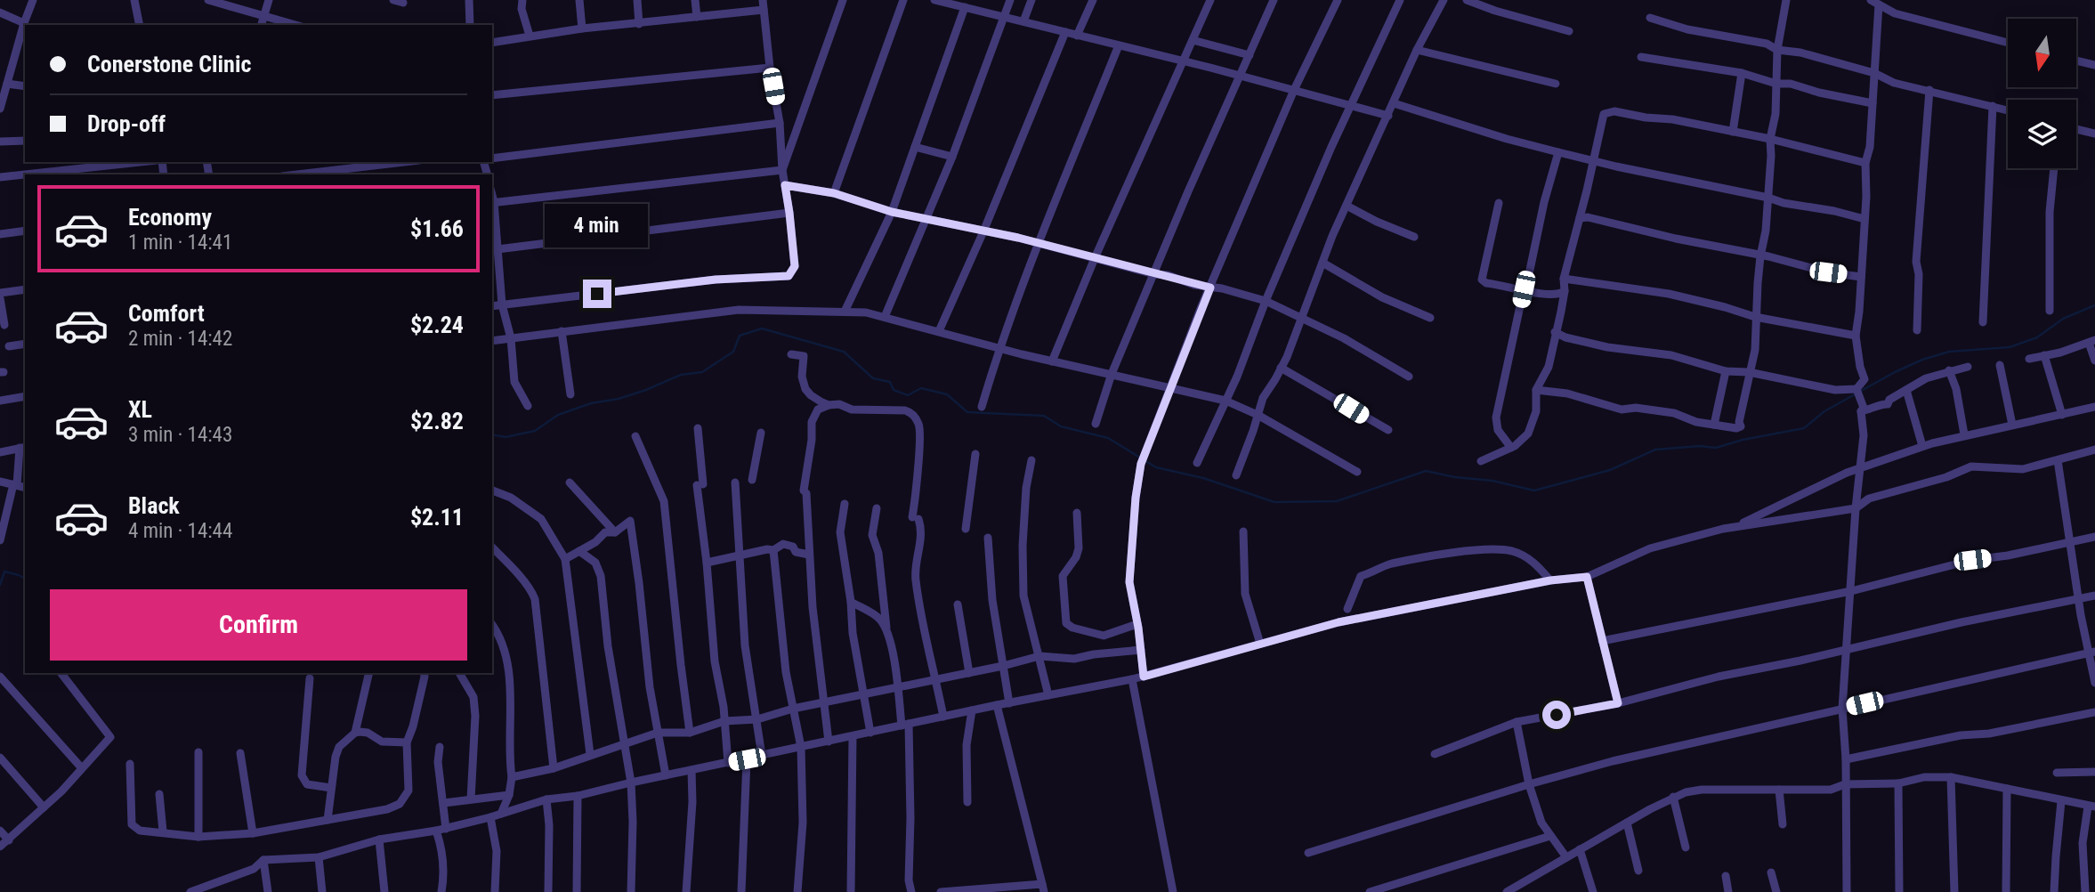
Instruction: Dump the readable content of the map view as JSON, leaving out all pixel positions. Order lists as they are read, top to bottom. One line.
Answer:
{"north":"bottom","page":{"banner":["Conerstone Clinic","Drop-off"],"list":[{"name":"Economy","note":"1 min · 14:41","value":"$1.66"},{"name":"Comfort","note":"2 min · 14:42","value":"$2.24"},{"name":"XL","note":"3 min · 14:43","value":"$2.82"},{"name":"Black","note":"4 min · 14:44","value":"$2.11"}],"bubble":"4 min","buttons":"Confirm"}}
